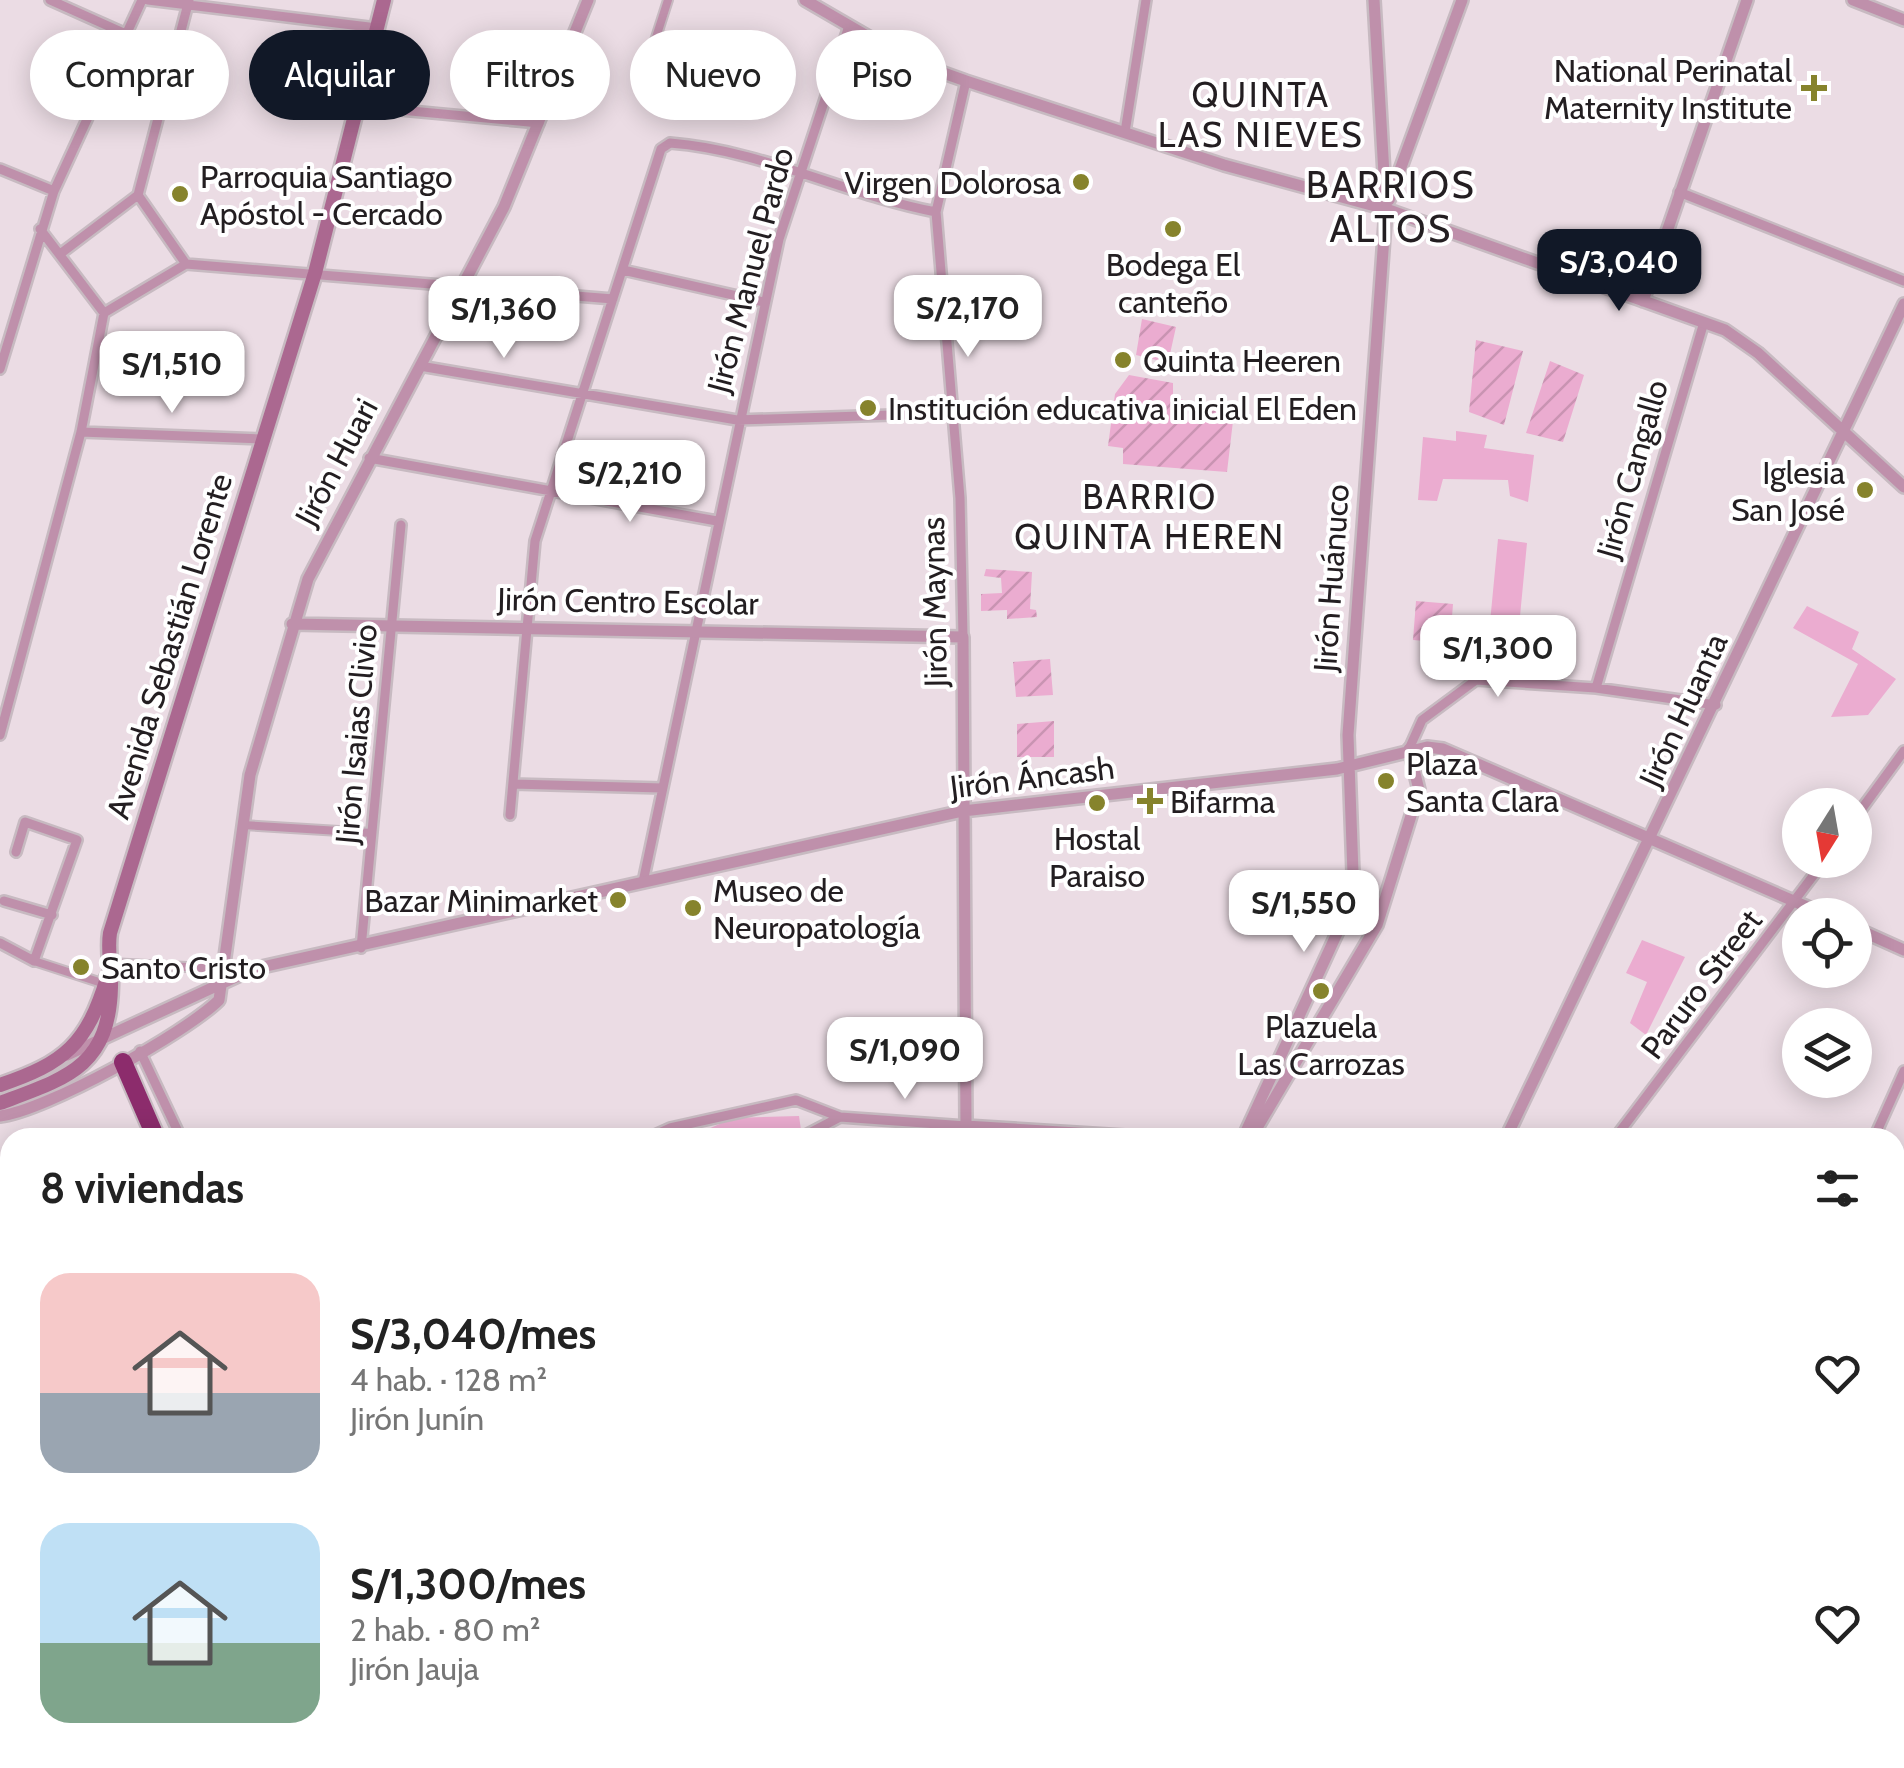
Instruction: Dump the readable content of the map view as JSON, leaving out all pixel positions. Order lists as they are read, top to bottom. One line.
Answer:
{"streets":{"main road":["Avenida Sebastián Lorente"],"street":["Jirón Manuel Pardo","Jirón Huari","Jirón Cangallo","Jirón Huánuco","Jirón Centro Escolar","Jirón Maynas","Jirón Huanta","Jirón Isaias Clivio","Jirón Áncash","Paruro Street"]},"crossings":[["Jirón Manuel Pardo","Jirón Centro Escolar"],["Jirón Manuel Pardo","Jirón Áncash"],["Jirón Huari","Jirón Centro Escolar"],["Jirón Huari","Jirón Áncash"],["Jirón Huánuco","Jirón Áncash"],["Jirón Centro Escolar","Jirón Maynas"],["Jirón Centro Escolar","Jirón Isaias Clivio"],["Jirón Maynas","Jirón Áncash"],["Avenida Sebastián Lorente","Jirón Áncash"],["Jirón Huanta","Jirón Áncash"],["Jirón Isaias Clivio","Jirón Áncash"]],"districts":["QUINTA LAS NIEVES","BARRIOS ALTOS","BARRIO QUINTA HEREN"],"places":{"health":["National Perinatal Maternity Institute","Bifarma"],"other":["Virgen Dolorosa","Parroquia Santiago Apóstol - Cercado","Bodega El canteño","Quinta Heeren","Institución educativa inicial El Eden","Iglesia San José","Plaza Santa Clara","Hostal Paraiso","Bazar Minimarket","Museo de Neuropatología","Santo Cristo","Plazuela Las Carrozas"]},"north":"bottom","page":{"chip":["Comprar","Alquilar","Filtros","Nuevo","Piso"],"price":["S/3,040","S/2,170","S/1,360","S/1,510","S/2,210","S/1,300","S/1,550","S/1,090"],"heading":"8 viviendas","list":[{"name":"S/3,040/mes","note":"4 hab. · 128 m² · Jirón Junín"},{"name":"S/1,300/mes","note":"2 hab. · 80 m² · Jirón Jauja"}]}}
